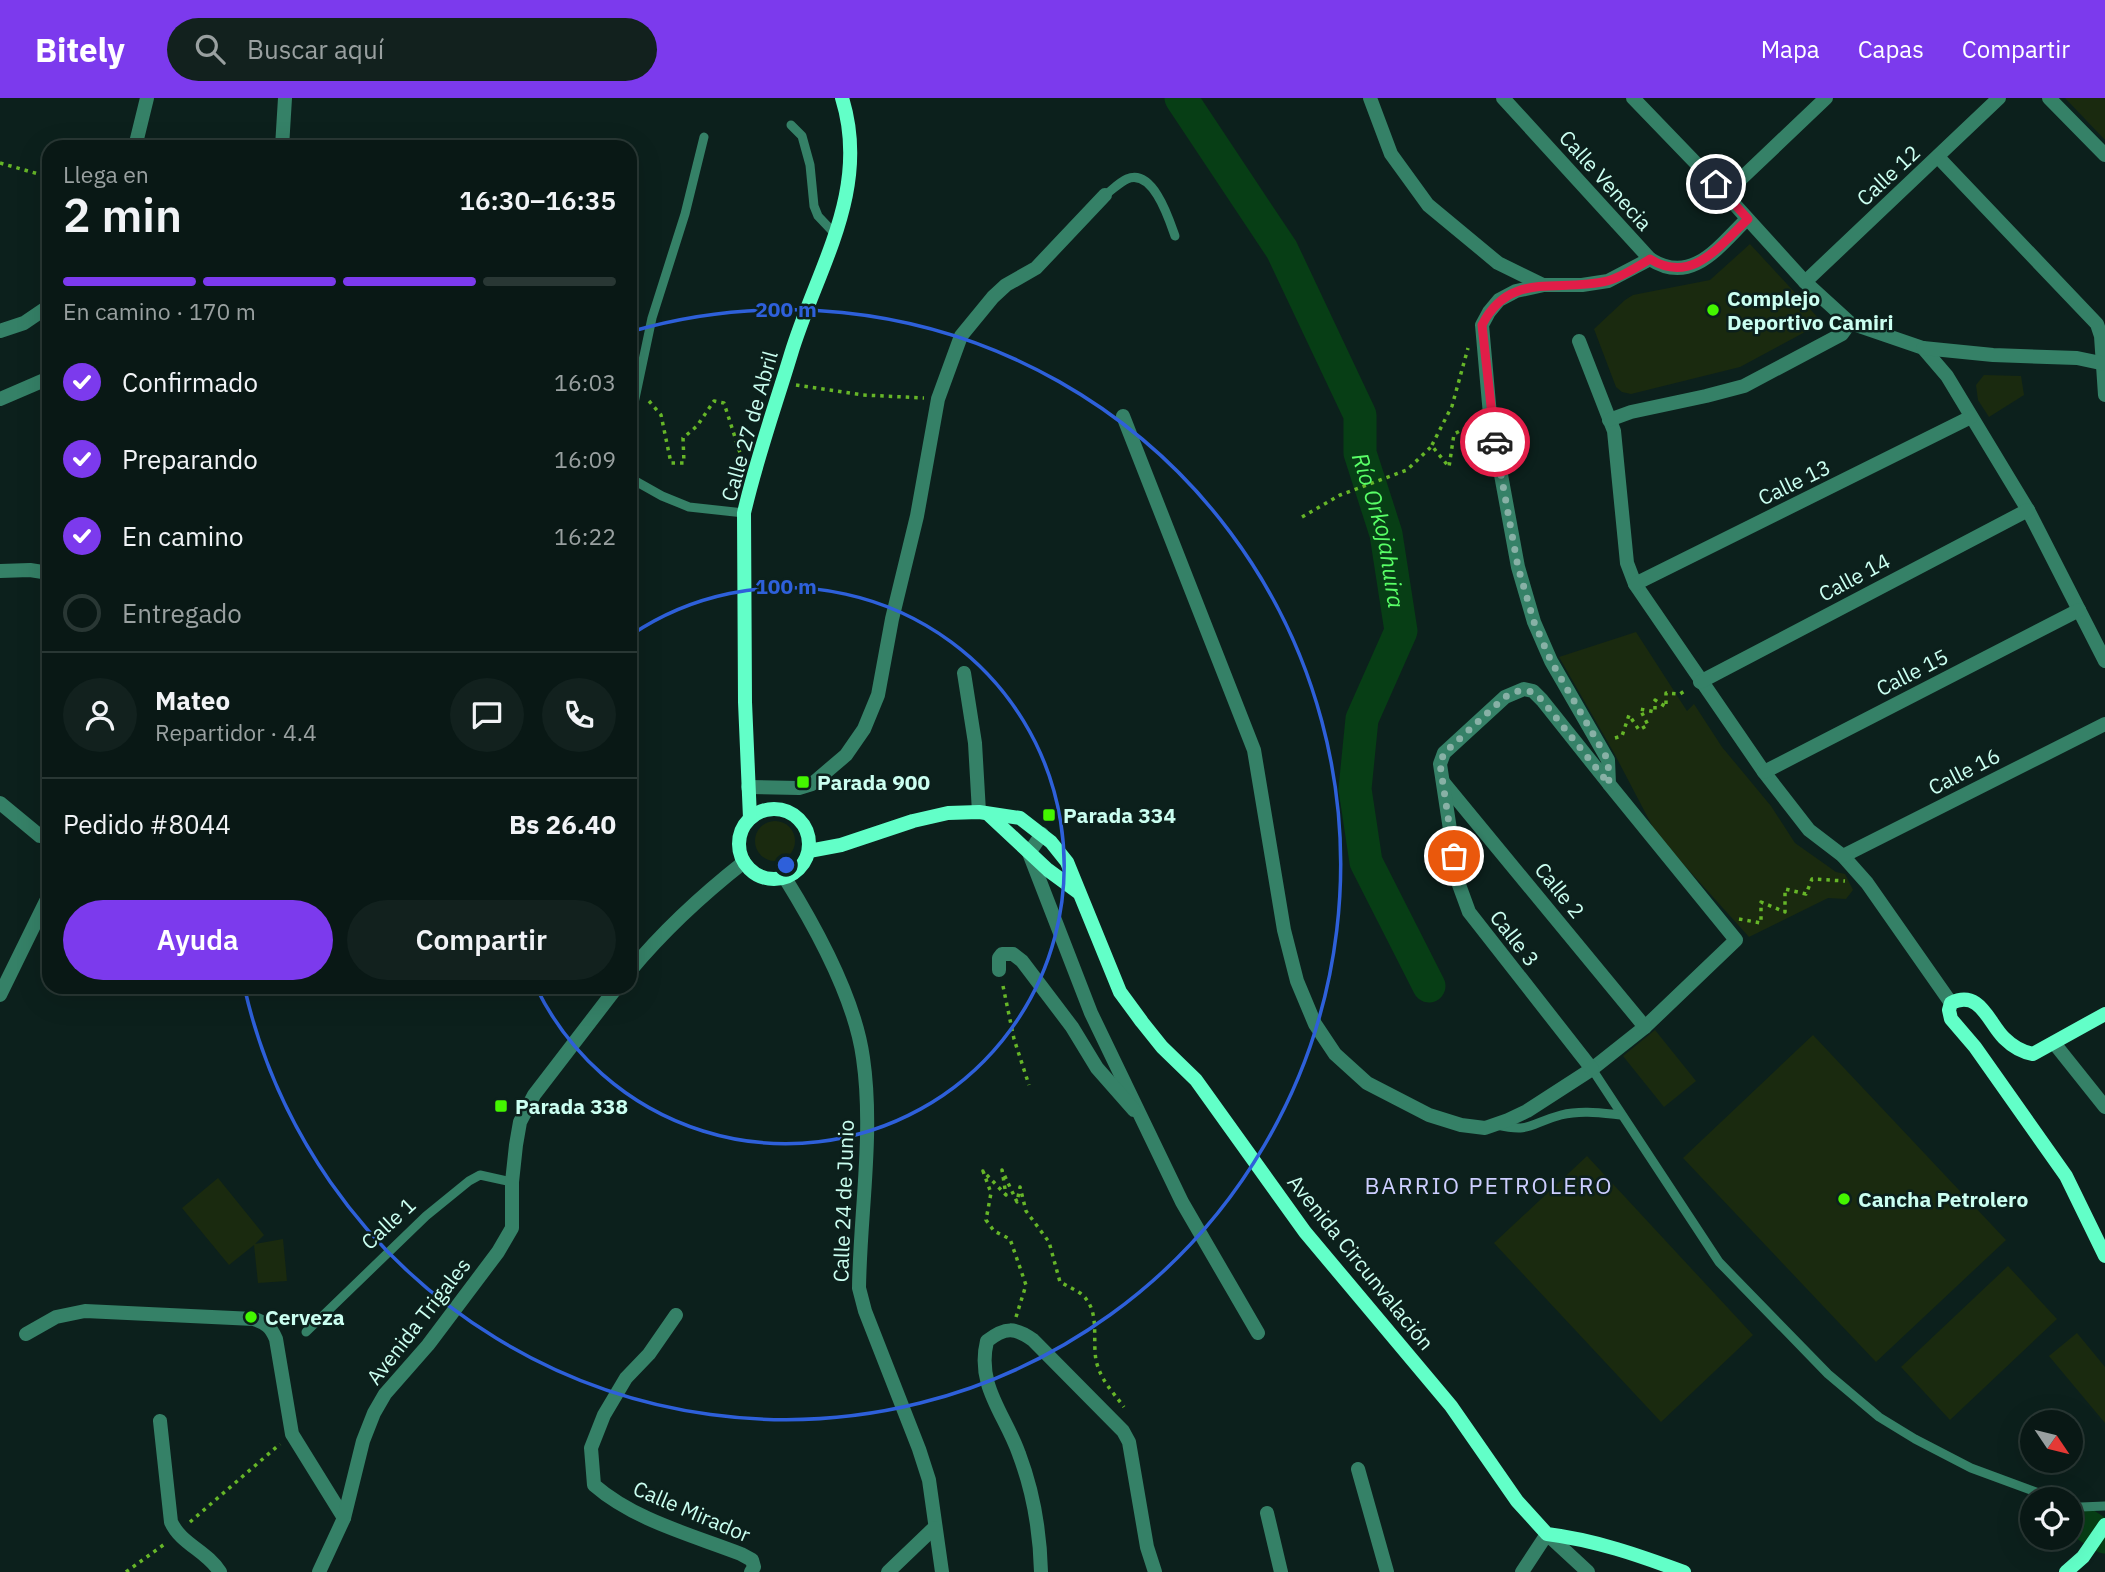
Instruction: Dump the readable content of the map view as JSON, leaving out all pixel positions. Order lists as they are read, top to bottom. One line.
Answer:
{"streets":{"main road":["Calle 27 de Abril","Avenida Circunvalación"],"street":["Calle 12","Calle Venecia","Calle 13","Calle 14","Calle 15","Calle 16","Calle 2","Calle 3","Calle 24 de Junio","Avenida Trigales","Calle Mirador"],"lane":["Calle 1"]},"crossings":[["Calle 27 de Abril","Calle 24 de Junio"],["Calle 27 de Abril","Avenida Circunvalación"],["Calle 2","Calle 3"],["Calle 24 de Junio","Avenida Circunvalación"],["Calle 1","Avenida Trigales"]],"districts":["BARRIO PETROLERO"],"water":["Río Orkojahuira"],"places":{"other":["Complejo Deportivo Camiri","Cancha Petrolero","Cerveza"],"transit":["Parada 900","Parada 334","Parada 338"]},"north":"bottom right","page":{"header":"Bitely","search":"Buscar aquí","nav":["Mapa","Capas","Compartir"],"heading":["2 min","Llega en","16:30–16:35"],"panel":["Mateo","Repartidor · 4.4","Pedido #8044","Bs 26.40"],"bar":"En camino · 170 m","list":[["Confirmado","16:03"],["Preparando","16:09"],["En camino","16:22"],"Entregado"],"buttons":["Ayuda","Compartir"]},"rings":["200 m","100 m"]}
